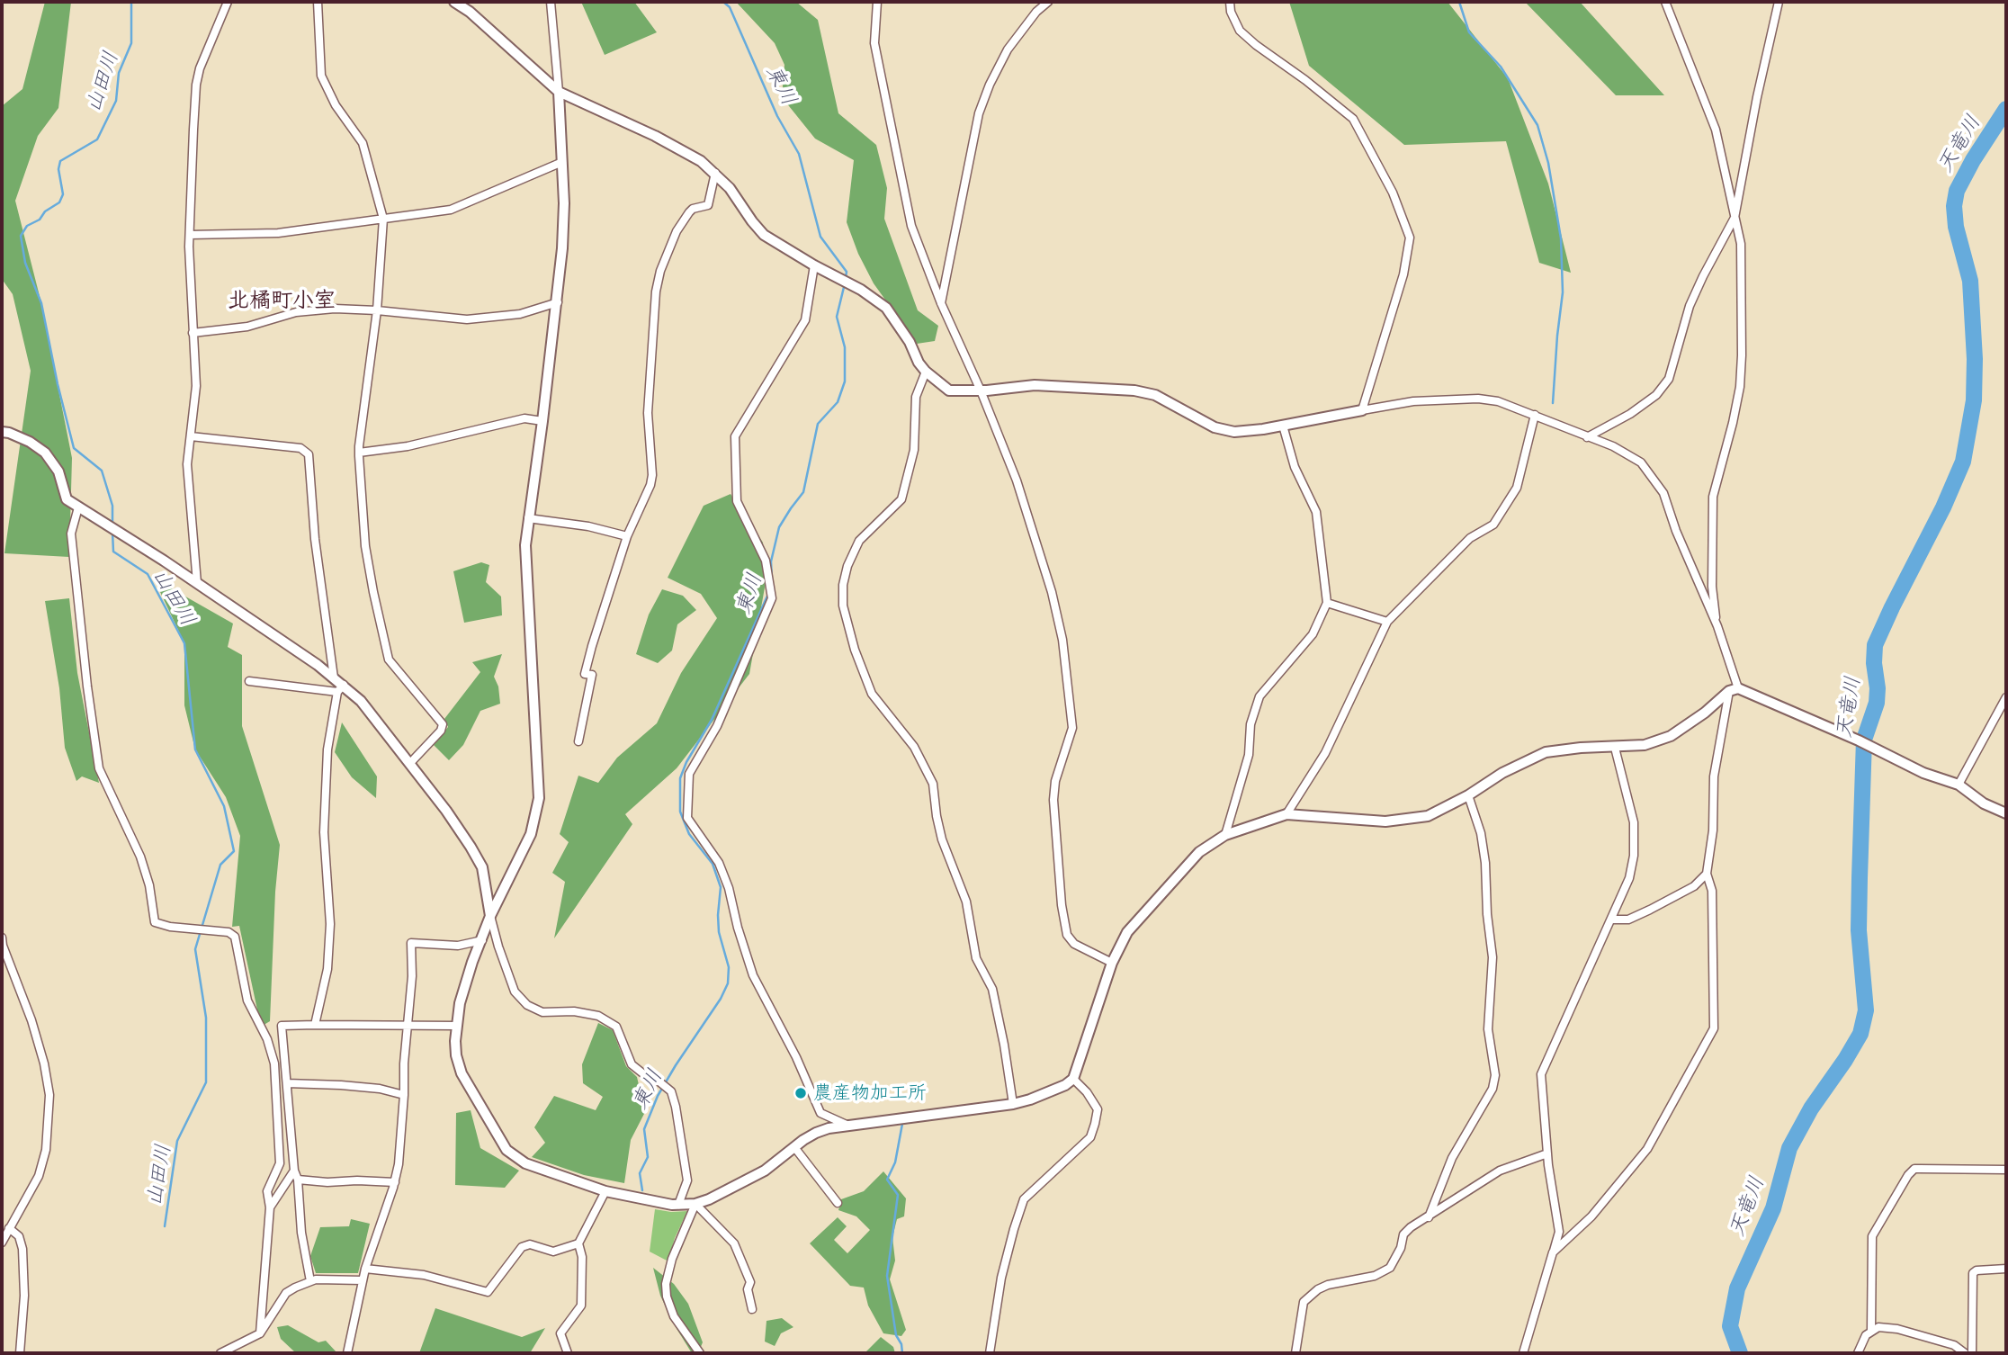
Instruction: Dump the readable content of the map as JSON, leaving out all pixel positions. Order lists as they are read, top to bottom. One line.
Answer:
{"districts":["北橘町小室"],"water":["山田川","東川","天竜川"],"places":["農産物加工所"]}
